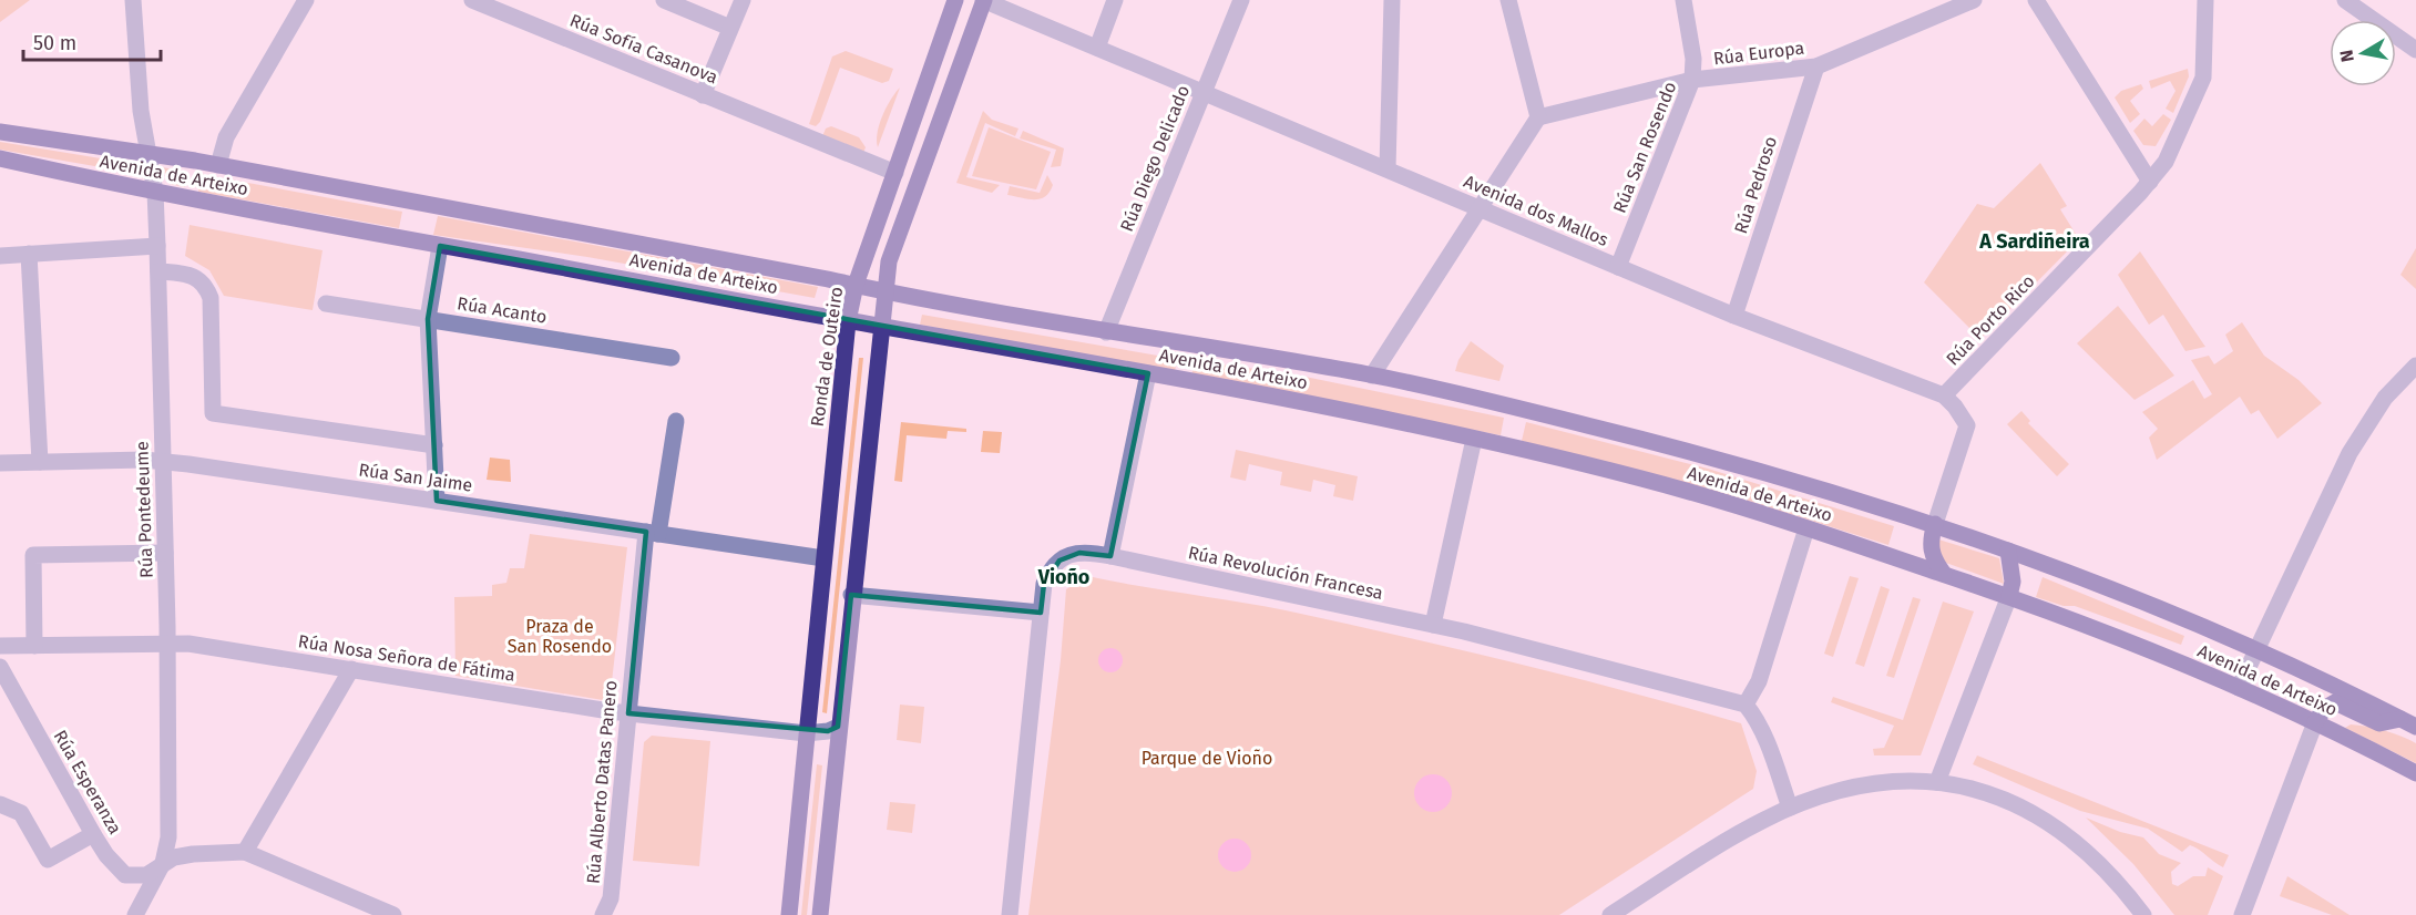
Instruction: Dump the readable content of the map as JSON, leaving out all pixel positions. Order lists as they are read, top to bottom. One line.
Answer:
{"streets":{"main road":["Avenida de Arteixo","Ronda de Outeiro"],"street":["Rúa Sofía Casanova","Rúa Europa","Rúa San Rosendo","Rúa Diego Delicado","Rúa Pedroso","Avenida dos Mallos","Rúa Acanto","Rúa Porto Rico","Rúa San Jaime","Rúa Pontedeume","Rúa Revolución Francesa","Rúa Nosa Señora de Fátima","Rúa Esperanza","Rúa Alberto Datas Panero"]},"crossings":[["Rúa Sofía Casanova","Ronda de Outeiro"],["Rúa Europa","Rúa San Rosendo"],["Rúa Europa","Rúa Pedroso"],["Rúa San Rosendo","Avenida dos Mallos"],["Rúa Diego Delicado","Avenida de Arteixo"],["Rúa Diego Delicado","Avenida dos Mallos"],["Avenida de Arteixo","Ronda de Outeiro"],["Avenida de Arteixo","Rúa Pontedeume"],["Rúa Pedroso","Avenida dos Mallos"],["Avenida dos Mallos","Rúa Porto Rico"],["Ronda de Outeiro","Rúa San Jaime"],["Ronda de Outeiro","Rúa Nosa Señora de Fátima"],["Rúa San Jaime","Rúa Pontedeume"],["Rúa San Jaime","Rúa Alberto Datas Panero"],["Rúa Pontedeume","Rúa Nosa Señora de Fátima"],["Rúa Pontedeume","Rúa Esperanza"],["Rúa Nosa Señora de Fátima","Rúa Alberto Datas Panero"]],"districts":["A Sardiñeira","Vioño"],"parks":["Praza de San Rosendo","Parque de Vioño"],"scale_bar":"50 m","north":"left"}
